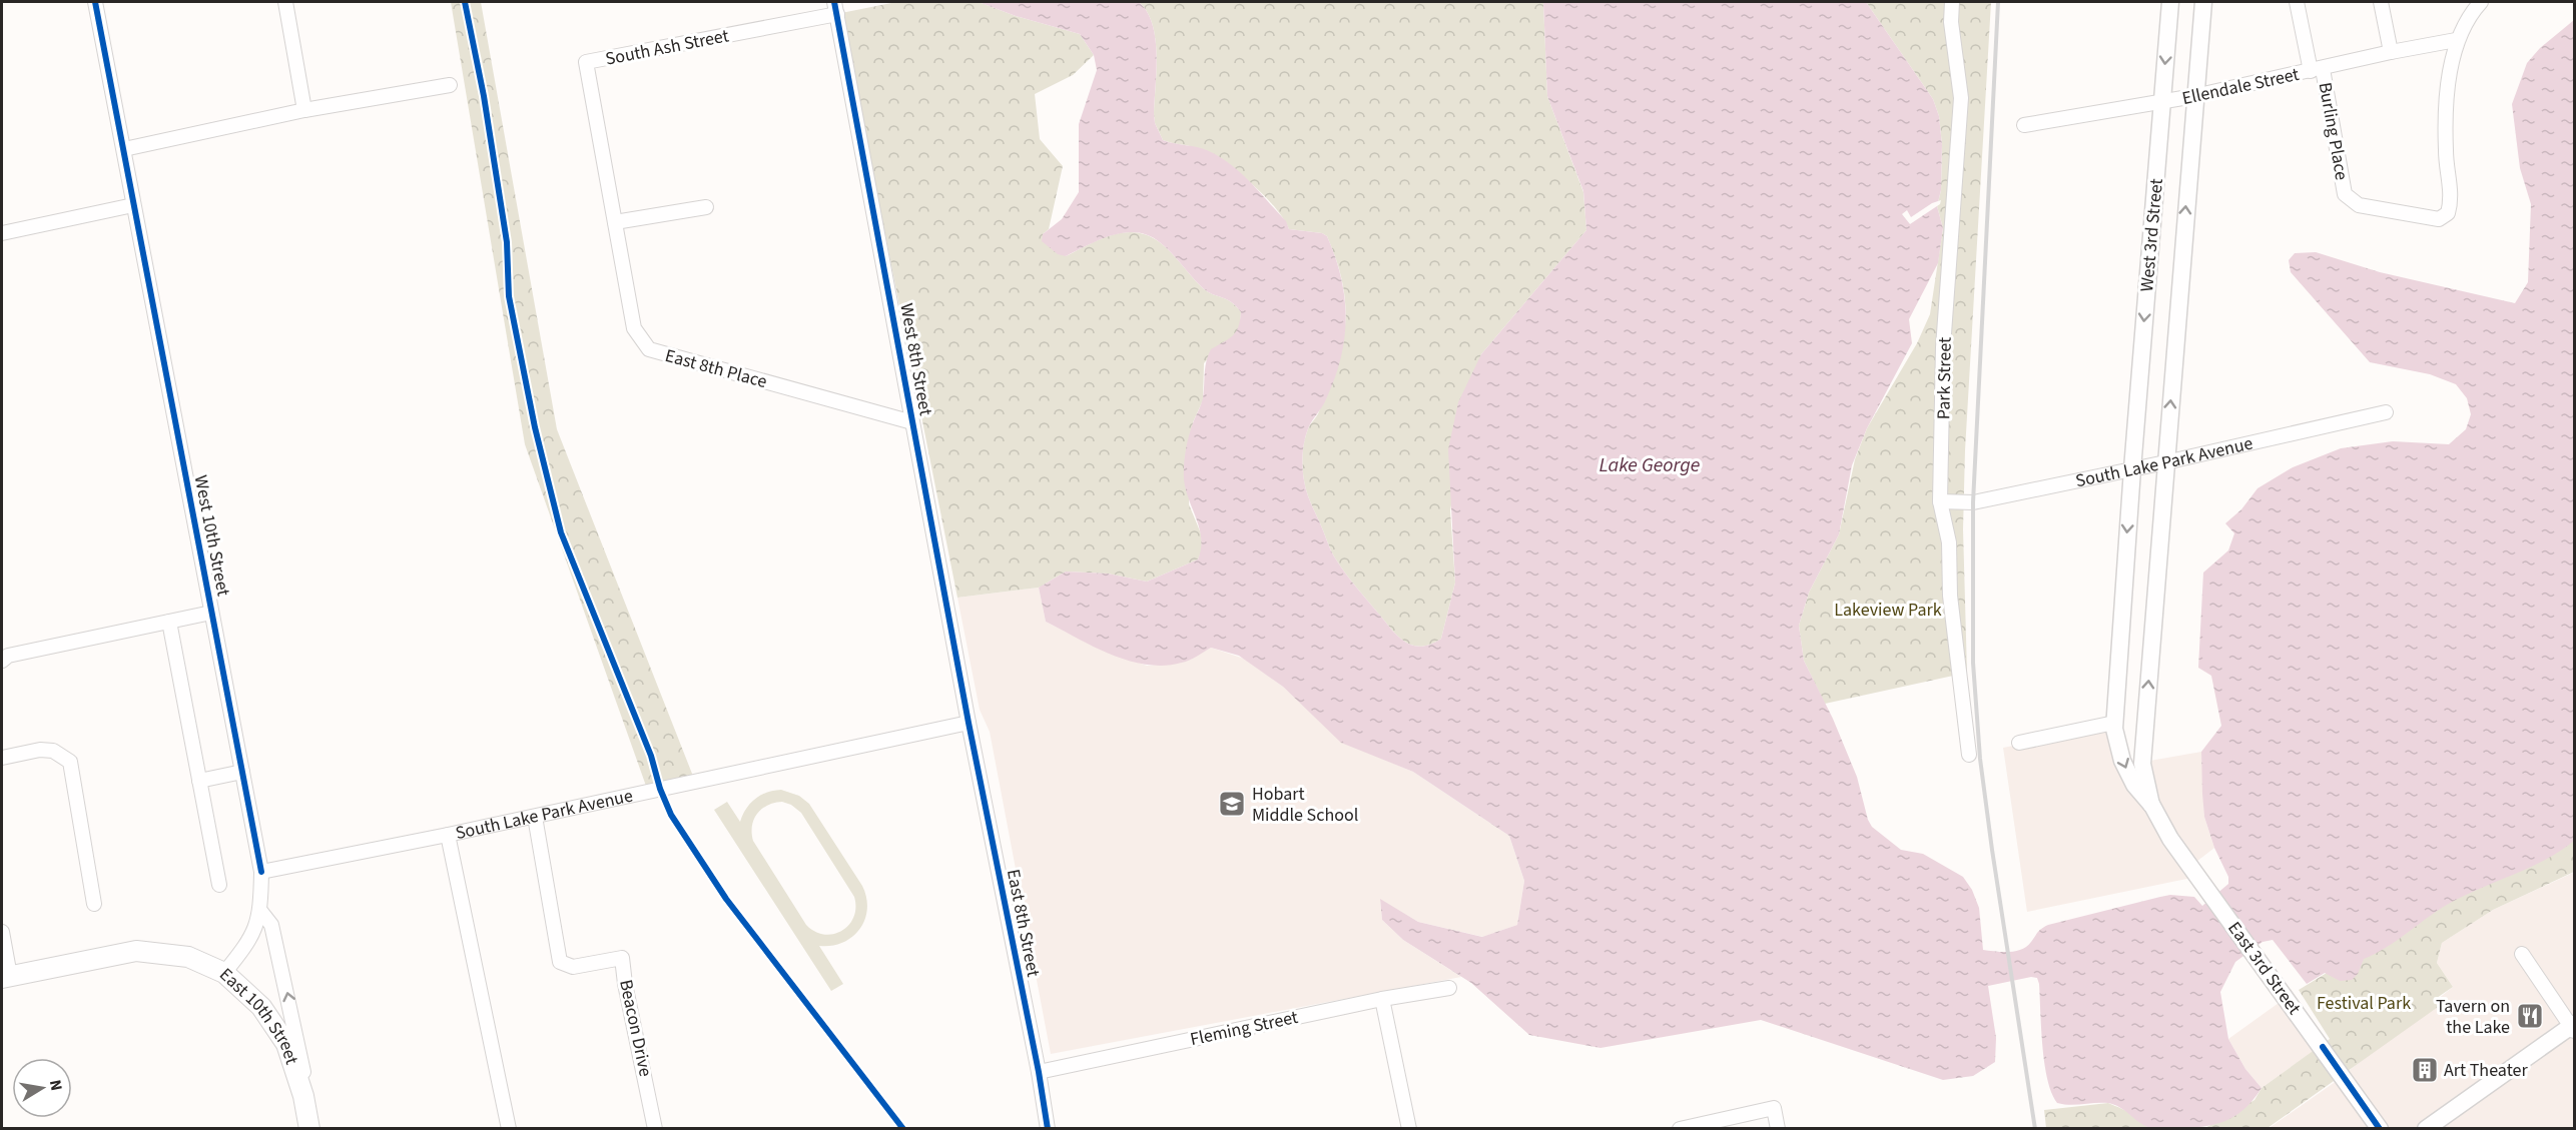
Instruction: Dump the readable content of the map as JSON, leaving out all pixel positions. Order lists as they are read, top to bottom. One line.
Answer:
{"streets":{"main road":["East 10th Street"],"street":["South Ash Street","Ellendale Street","Burling Place","West 3rd Street","West 8th Street","East 8th Place","Park Street","South Lake Park Avenue","West 10th Street","East 8th Street","East 3rd Street","Beacon Drive","Fleming Street"]},"crossings":[["South Ash Street","West 8th Street"],["South Ash Street","East 8th Place"],["Ellendale Street","Burling Place"],["Ellendale Street","West 3rd Street"],["West 3rd Street","South Lake Park Avenue"],["West 3rd Street","East 3rd Street"],["West 8th Street","East 8th Place"],["West 8th Street","South Lake Park Avenue"],["West 8th Street","East 8th Street"],["Park Street","South Lake Park Avenue"],["South Lake Park Avenue","West 10th Street"],["South Lake Park Avenue","East 8th Street"],["South Lake Park Avenue","East 3rd Street"],["South Lake Park Avenue","East 10th Street"],["South Lake Park Avenue","Beacon Drive"],["West 10th Street","East 10th Street"],["East 8th Street","Fleming Street"]],"one_way":["East 10th Street"],"water":["Lake George"],"parks":["Lakeview Park","Festival Park"],"places":{"school or university":["Hobart Middle School"],"restaurant":["Tavern on the Lake"],"building":["Art Theater"]},"north":"right"}
